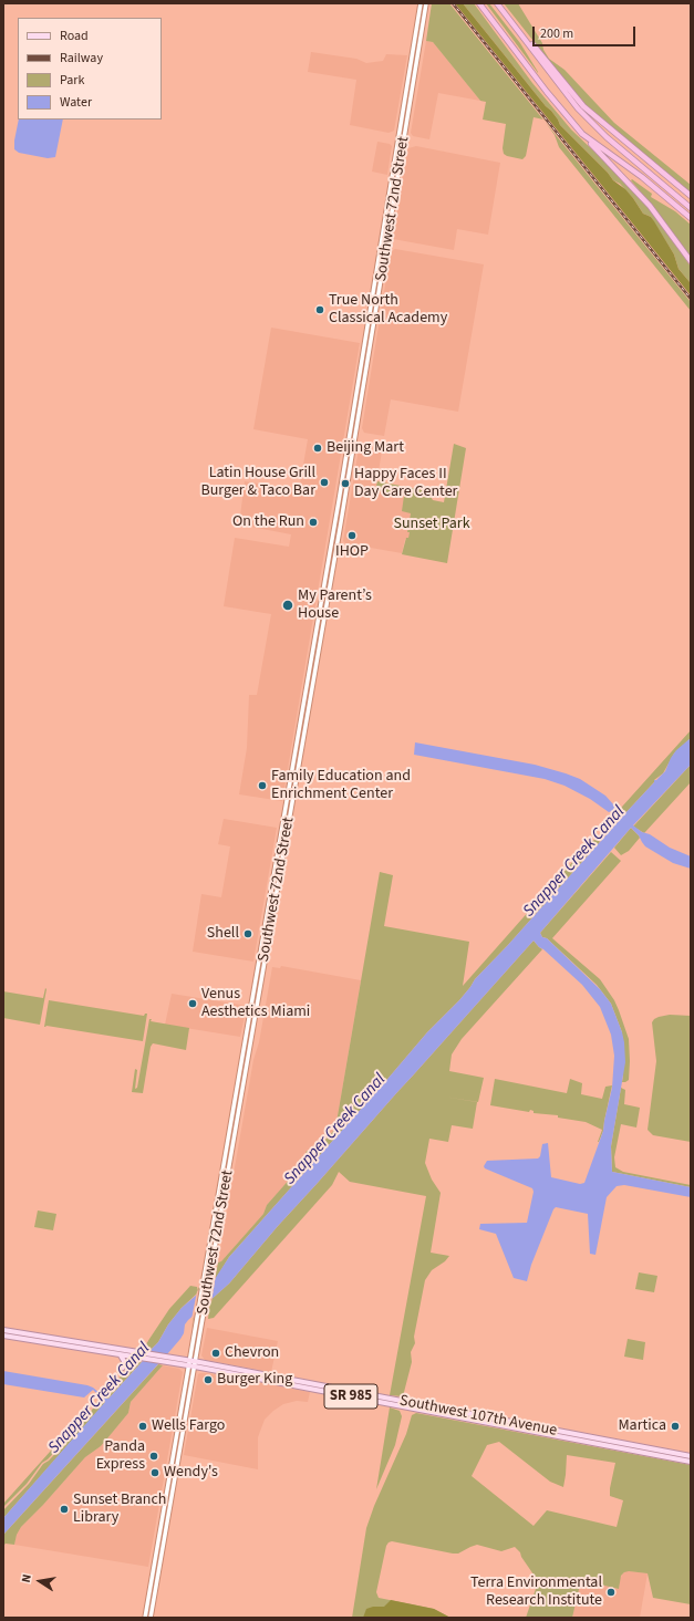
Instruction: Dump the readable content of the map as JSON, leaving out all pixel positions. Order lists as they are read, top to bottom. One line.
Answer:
{"streets":{"main road":["Southwest 72nd Street","SR 985","Southwest 107th Avenue"]},"crossings":[["Southwest 72nd Street","Southwest 107th Avenue"]],"water":["Snapper Creek Canal"],"parks":["Sunset Park"],"places":["True North Classical Academy","Beijing Mart","Latin House Grill Burger & Taco Bar","Happy Faces II Day Care Center","On the Run","IHOP","My Parent’s House","Family Education and Enrichment Center","Shell","Venus Aesthetics Miami","Chevron","Burger King","Wells Fargo","Martica","Panda Express","Wendy's","Sunset Branch Library","Terra Environmental Research Institute"],"legend":["Road","Railway","Park","Water"],"scale_bar":"200 m","north":"left"}
